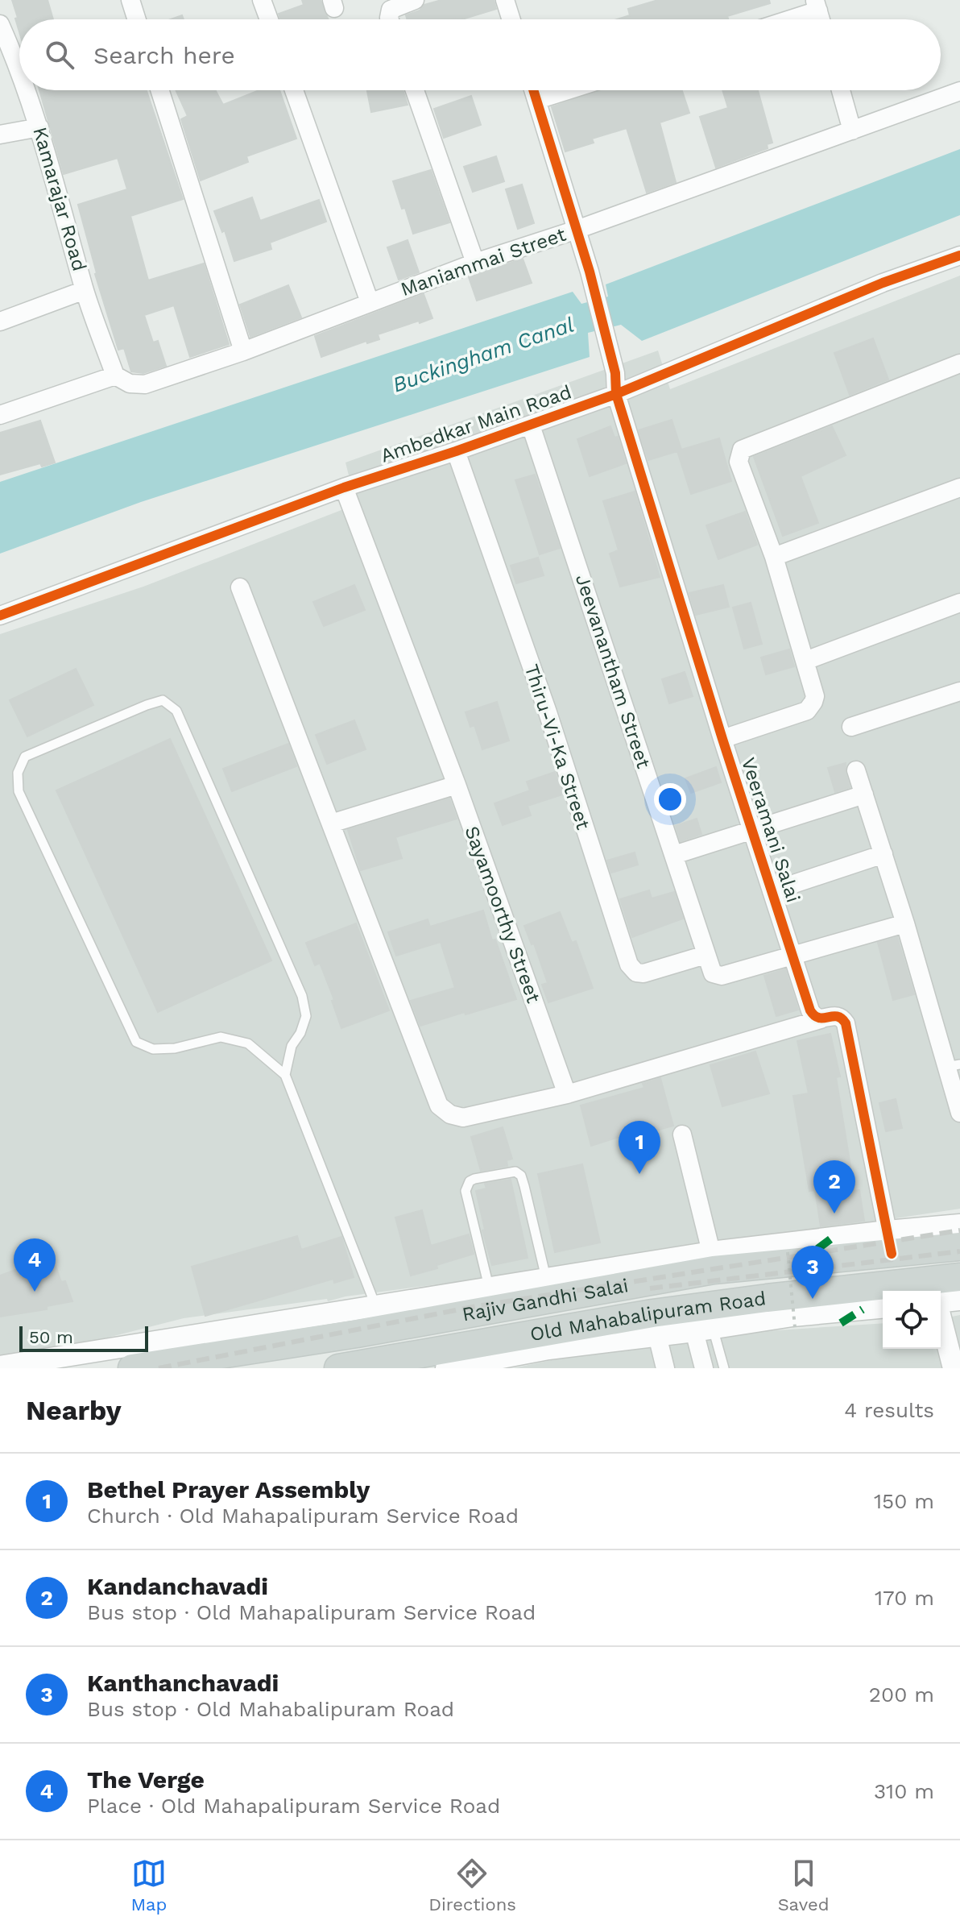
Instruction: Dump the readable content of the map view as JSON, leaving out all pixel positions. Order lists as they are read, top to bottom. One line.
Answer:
{"streets":{"main road":["Rajiv Gandhi Salai","Old Mahabalipuram Road"],"street":["Kamarajar Road","Maniammai Street","Ambedkar Main Road","Jeevanantham Street","Thiru-Vi-Ka Street","Veeramani Salai","Sayamoorthy Street"]},"crossings":[["Kamarajar Road","Maniammai Street"],["Maniammai Street","Veeramani Salai"],["Ambedkar Main Road","Jeevanantham Street"],["Ambedkar Main Road","Thiru-Vi-Ka Street"],["Ambedkar Main Road","Veeramani Salai"],["Ambedkar Main Road","Sayamoorthy Street"],["Jeevanantham Street","Thiru-Vi-Ka Street"]],"water":["Buckingham Canal"],"scale_bar":"50 m","page":{"search":"Search here","pins":["1","2","4","3"],"scale":"50 m","heading":["Nearby","4 results"],"list":[{"mark":"1","name":"Bethel Prayer Assembly","note":"Church · Old Mahapalipuram Service Road","value":"150 m"},{"mark":"2","name":"Kandanchavadi","note":"Bus stop · Old Mahapalipuram Service Road","value":"170 m"},{"mark":"3","name":"Kanthanchavadi","note":"Bus stop · Old Mahabalipuram Road","value":"200 m"},{"mark":"4","name":"The Verge","note":"Place · Old Mahapalipuram Service Road","value":"310 m"}],"nav":["Map","Directions","Saved"]}}
